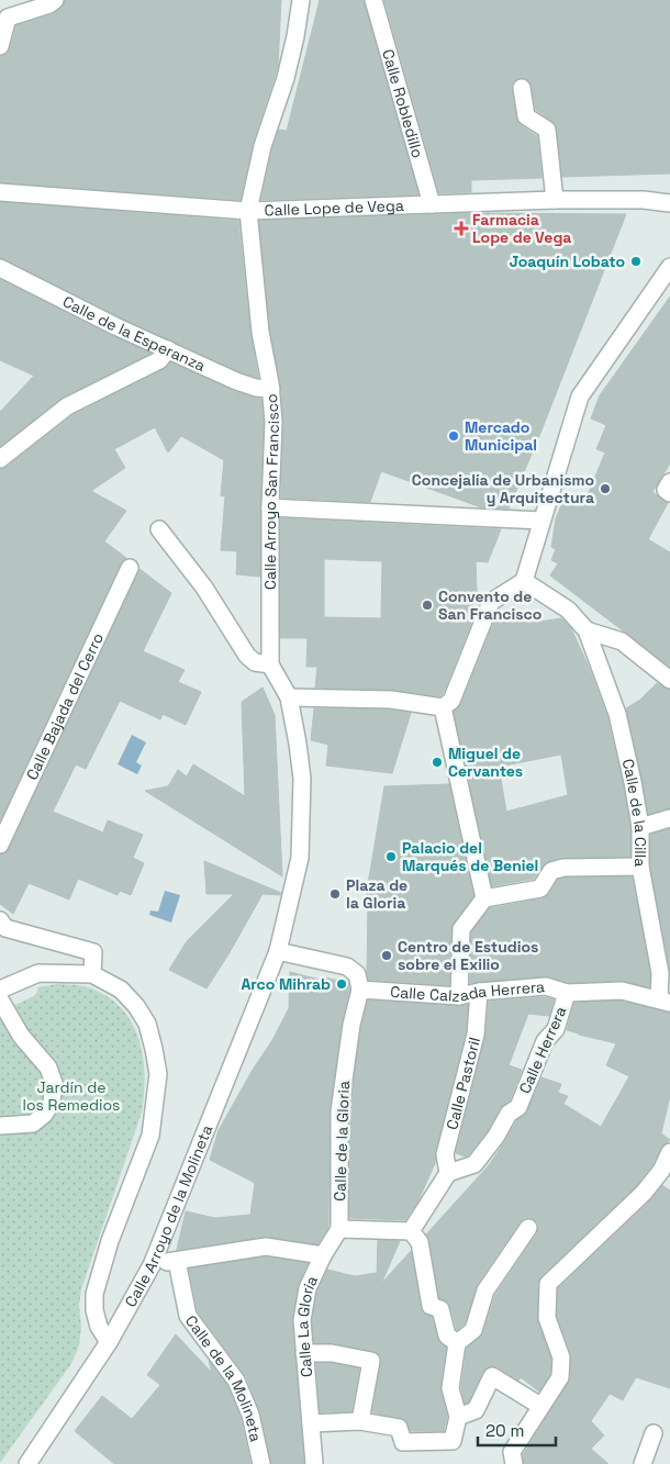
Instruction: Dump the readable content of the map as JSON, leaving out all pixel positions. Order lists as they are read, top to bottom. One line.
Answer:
{"streets":{"street":["Calle Robledillo","Calle Lope de Vega","Calle de la Esperanza","Calle Arroyo San Francisco","Calle Bajada del Cerro","Calle de la Cilla","Calle Calzada Herrera","Calle Herrera","Calle Pastoril","Calle de la Gloria","Calle Arroyo de la Molineta","Calle La Gloria","Calle de la Molineta"]},"crossings":[["Calle Robledillo","Calle Lope de Vega"],["Calle Lope de Vega","Calle Arroyo San Francisco"],["Calle de la Esperanza","Calle Arroyo San Francisco"],["Calle Arroyo San Francisco","Calle Arroyo de la Molineta"],["Calle de la Cilla","Calle Calzada Herrera"],["Calle Calzada Herrera","Calle Herrera"],["Calle Calzada Herrera","Calle Pastoril"],["Calle Calzada Herrera","Calle de la Gloria"],["Calle Herrera","Calle Pastoril"],["Calle de la Gloria","Calle La Gloria"]],"parks":["Jardín de los Remedios"],"places":{"health":["Farmacia Lope de Vega"],"other":["Joaquín Lobato","Mercado Municipal","Concejalía de Urbanismo y Arquitectura","Convento de San Francisco","Miguel de Cervantes","Palacio del Marqués de Beniel","Plaza de la Gloria","Centro de Estudios sobre el Exilio","Arco Mihrab"]},"scale_bar":"20 m"}
